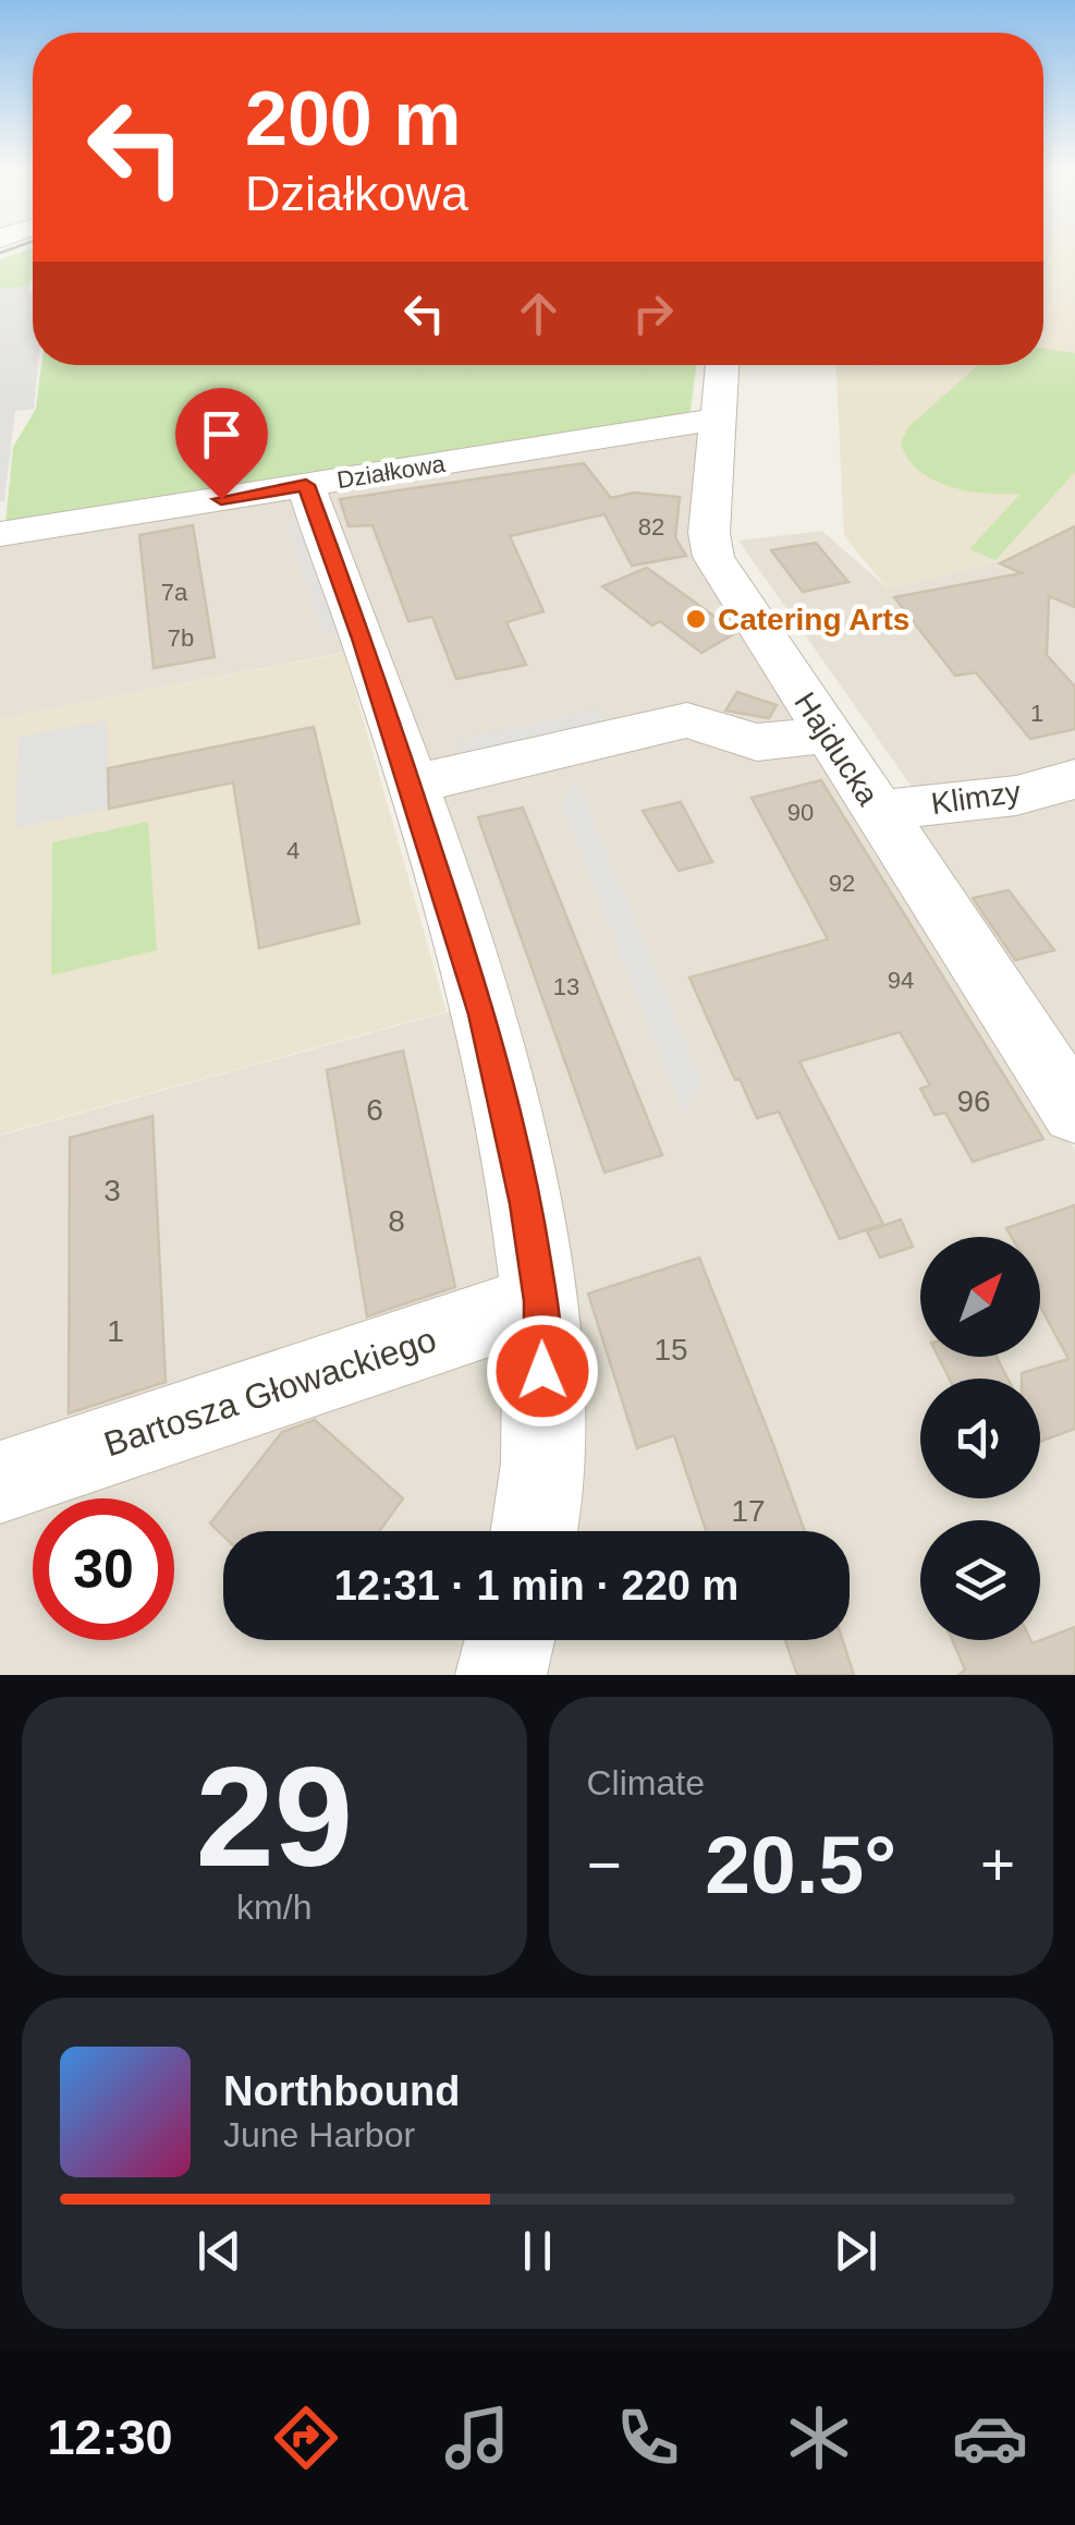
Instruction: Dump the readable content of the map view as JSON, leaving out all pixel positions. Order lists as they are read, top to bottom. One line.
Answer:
{"streets":{"street":["Działkowa","Hajducka","Klimzy","Bartosza Głowackiego"]},"crossings":[["Działkowa","Hajducka"],["Hajducka","Klimzy"]],"places":["Catering Arts"],"house_numbers":["82","7a","7b","1","90","4","92","94","13","96","6","3","8","1","15","17"],"north":"top right","page":{"turn":["200 m","Działkowa"],"limit":"30","trip":"12:31 · 1 min · 220 m","tile":[["29","km/h"],"Climate"],"heat":["−","20.5°","+"],"song":["Northbound","June Harbor"],"tabs":"12:30"}}
